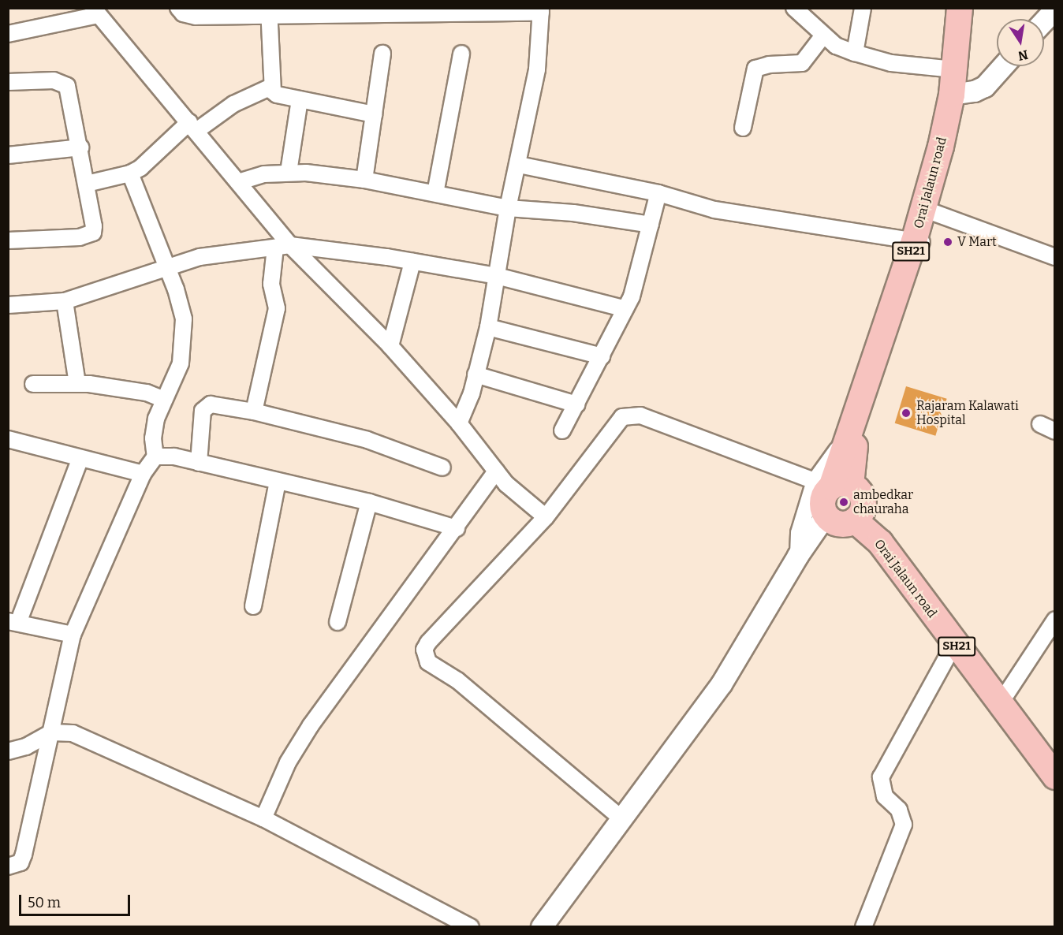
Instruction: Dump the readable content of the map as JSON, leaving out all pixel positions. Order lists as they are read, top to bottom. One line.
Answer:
{"streets":{"main road":["Orai Jalaun road","SH21"]},"places":["V Mart","Rajaram Kalawati Hospital","ambedkar chauraha"],"scale_bar":"50 m","north":"bottom"}
